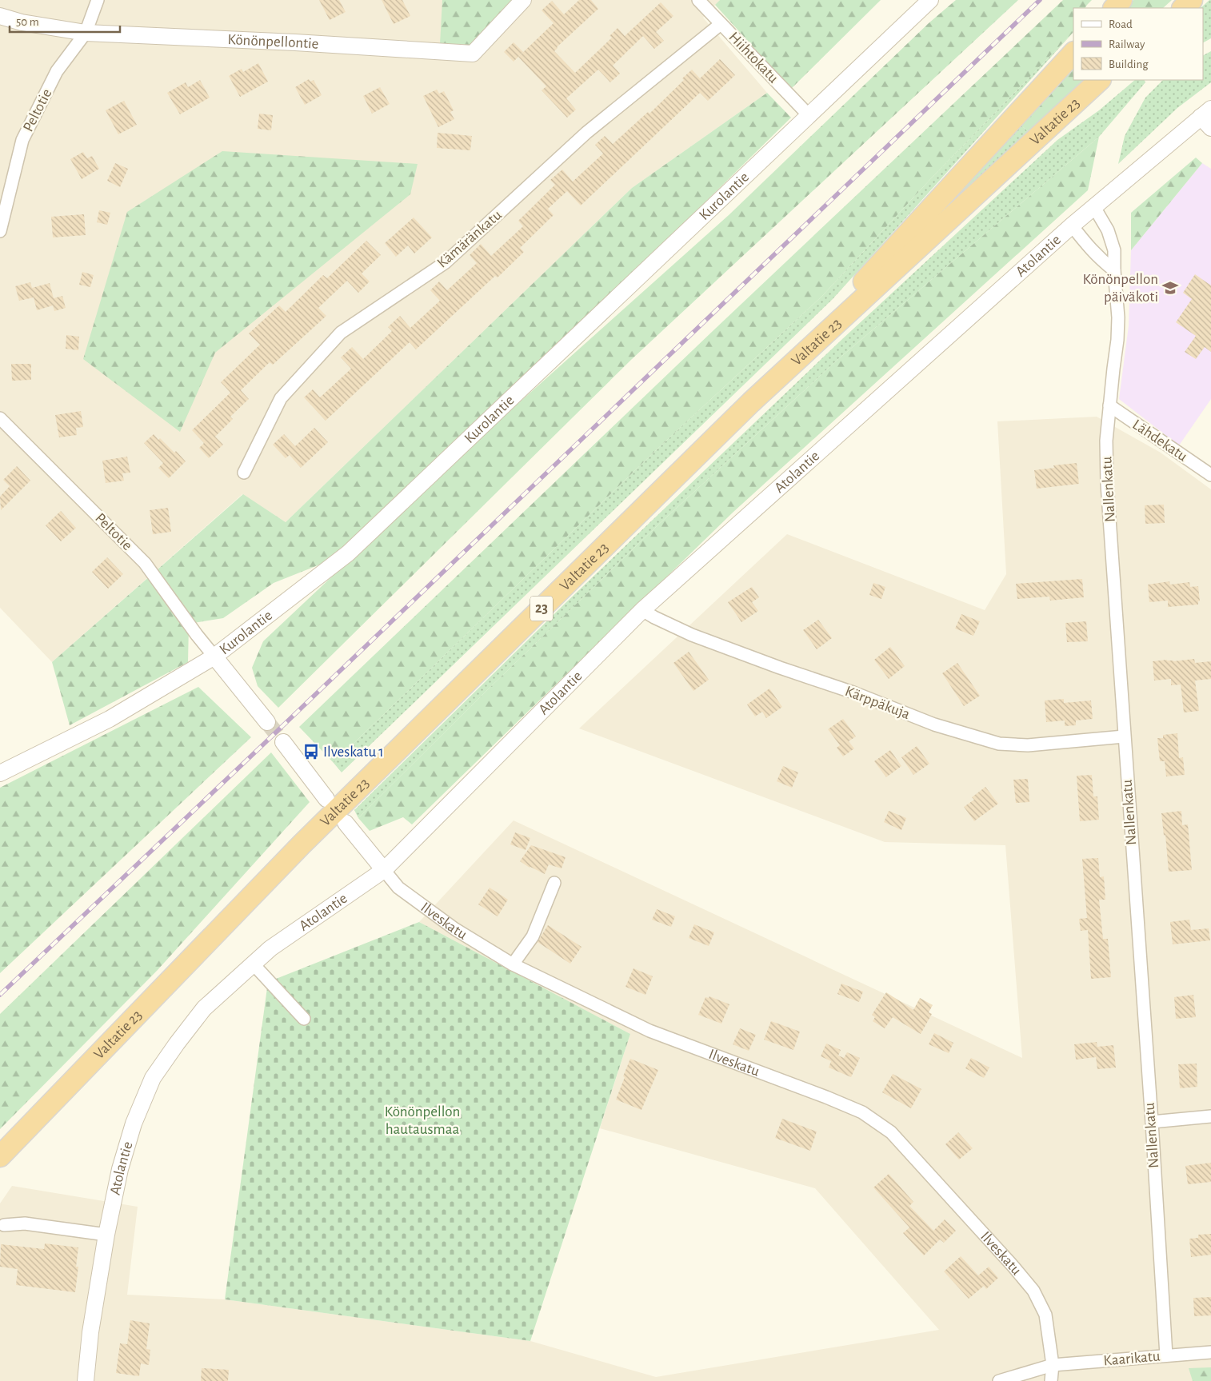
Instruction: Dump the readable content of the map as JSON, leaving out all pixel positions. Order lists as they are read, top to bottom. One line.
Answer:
{"streets":{"highway":["Valtatie 23","23"],"street":["Könönpellontie","Hiihtokatu","Peltotie","Kurolantie","Kämäränkatu","Atolantie","Lähdekatu","Nallenkatu","Kärppäkuja","Ilveskatu","Kaarikatu"]},"crossings":[["Könönpellontie","Peltotie"],["Hiihtokatu","Kurolantie"],["Hiihtokatu","Kämäränkatu"],["Peltotie","Kurolantie"],["Atolantie","Nallenkatu"],["Atolantie","Kärppäkuja"],["Atolantie","Ilveskatu"],["Lähdekatu","Nallenkatu"],["Nallenkatu","Kärppäkuja"],["Nallenkatu","Kaarikatu"],["Ilveskatu","Kaarikatu"]],"parks":["Könönpellon hautausmaa"],"places":{"school or university":["Könönpellon päiväkoti"],"bus stop":["Ilveskatu 1"]},"legend":["Road","Railway","Building"],"scale_bar":"50 m"}
